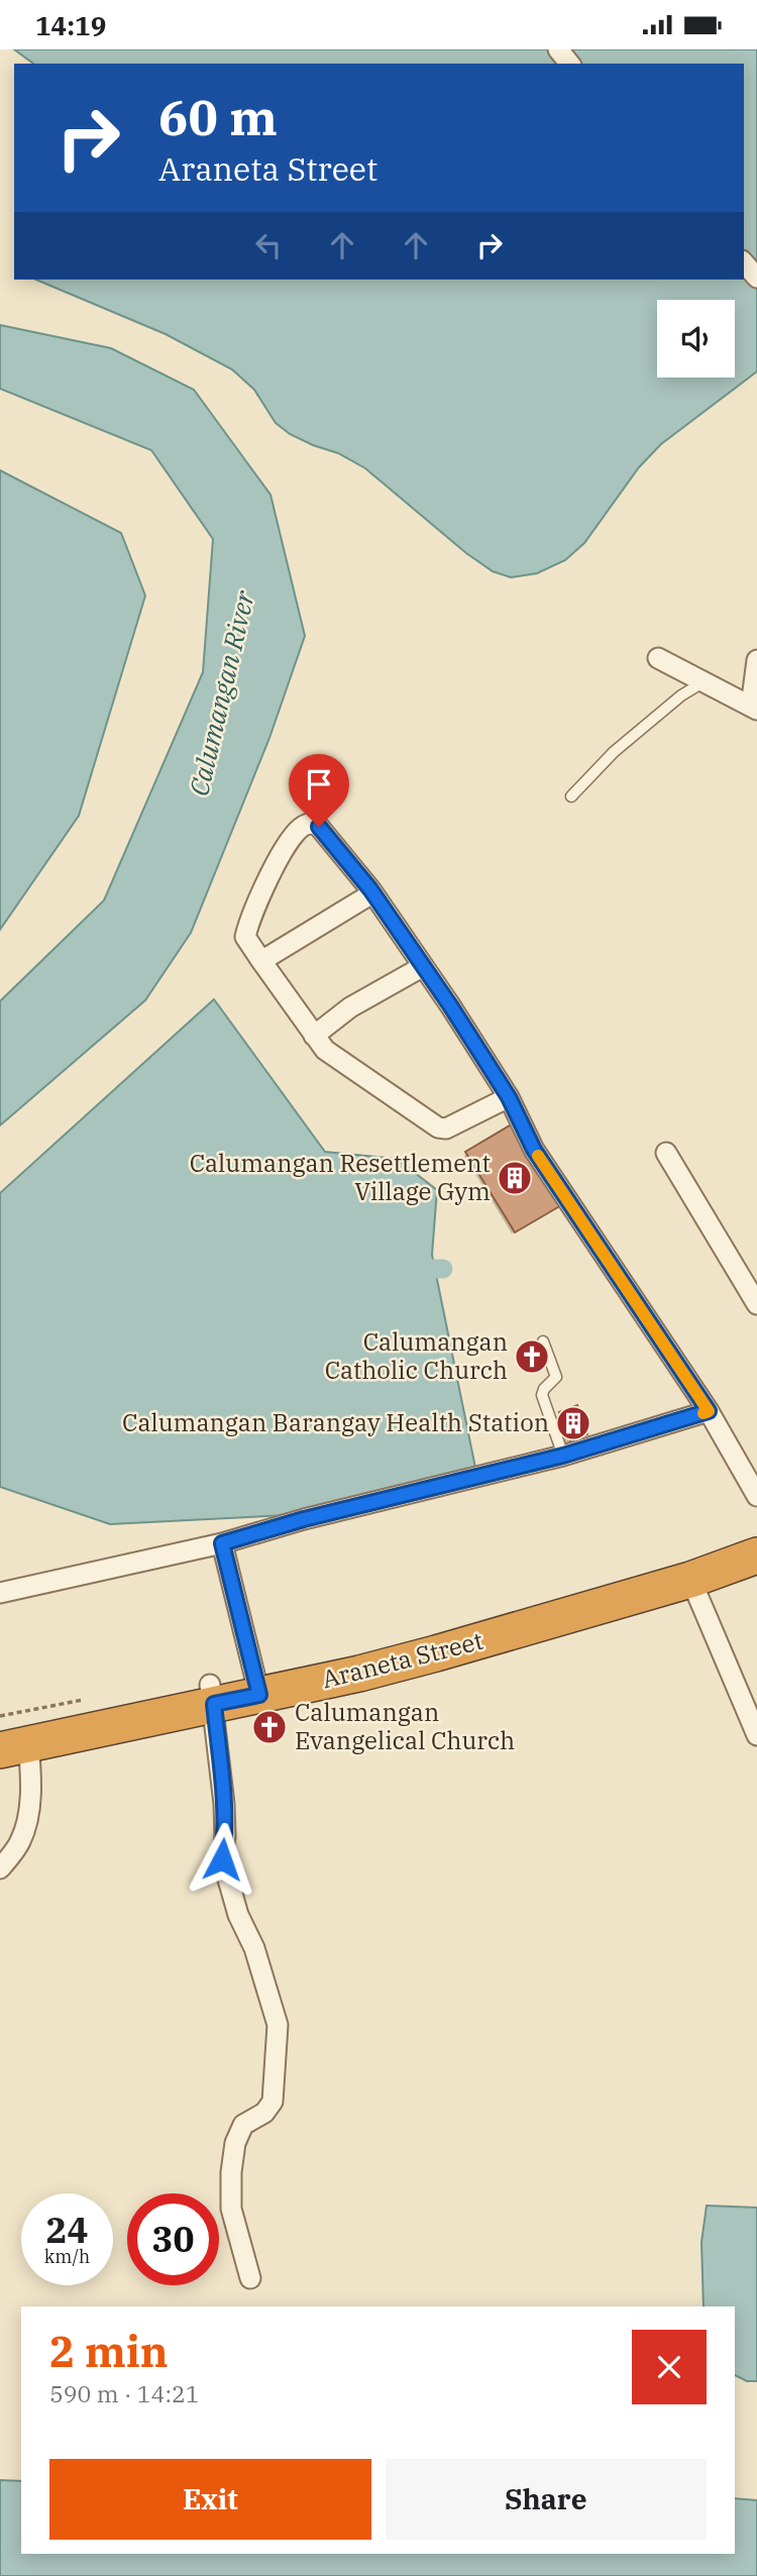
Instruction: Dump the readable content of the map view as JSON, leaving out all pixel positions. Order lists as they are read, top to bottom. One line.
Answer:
{"water":["Calumangan River"],"places":{"building":["Calumangan Resettlement Village Gym","Calumangan Barangay Health Station"],"church":["Calumangan Catholic Church","Calumangan Evangelical Church"]},"page":{"status":"14:19","turn":["60 m","Araneta Street"],"speed":"24 km/h","limit":"30","heading":["2 min","590 m · 14:21"],"buttons":["Exit","Share"]}}
